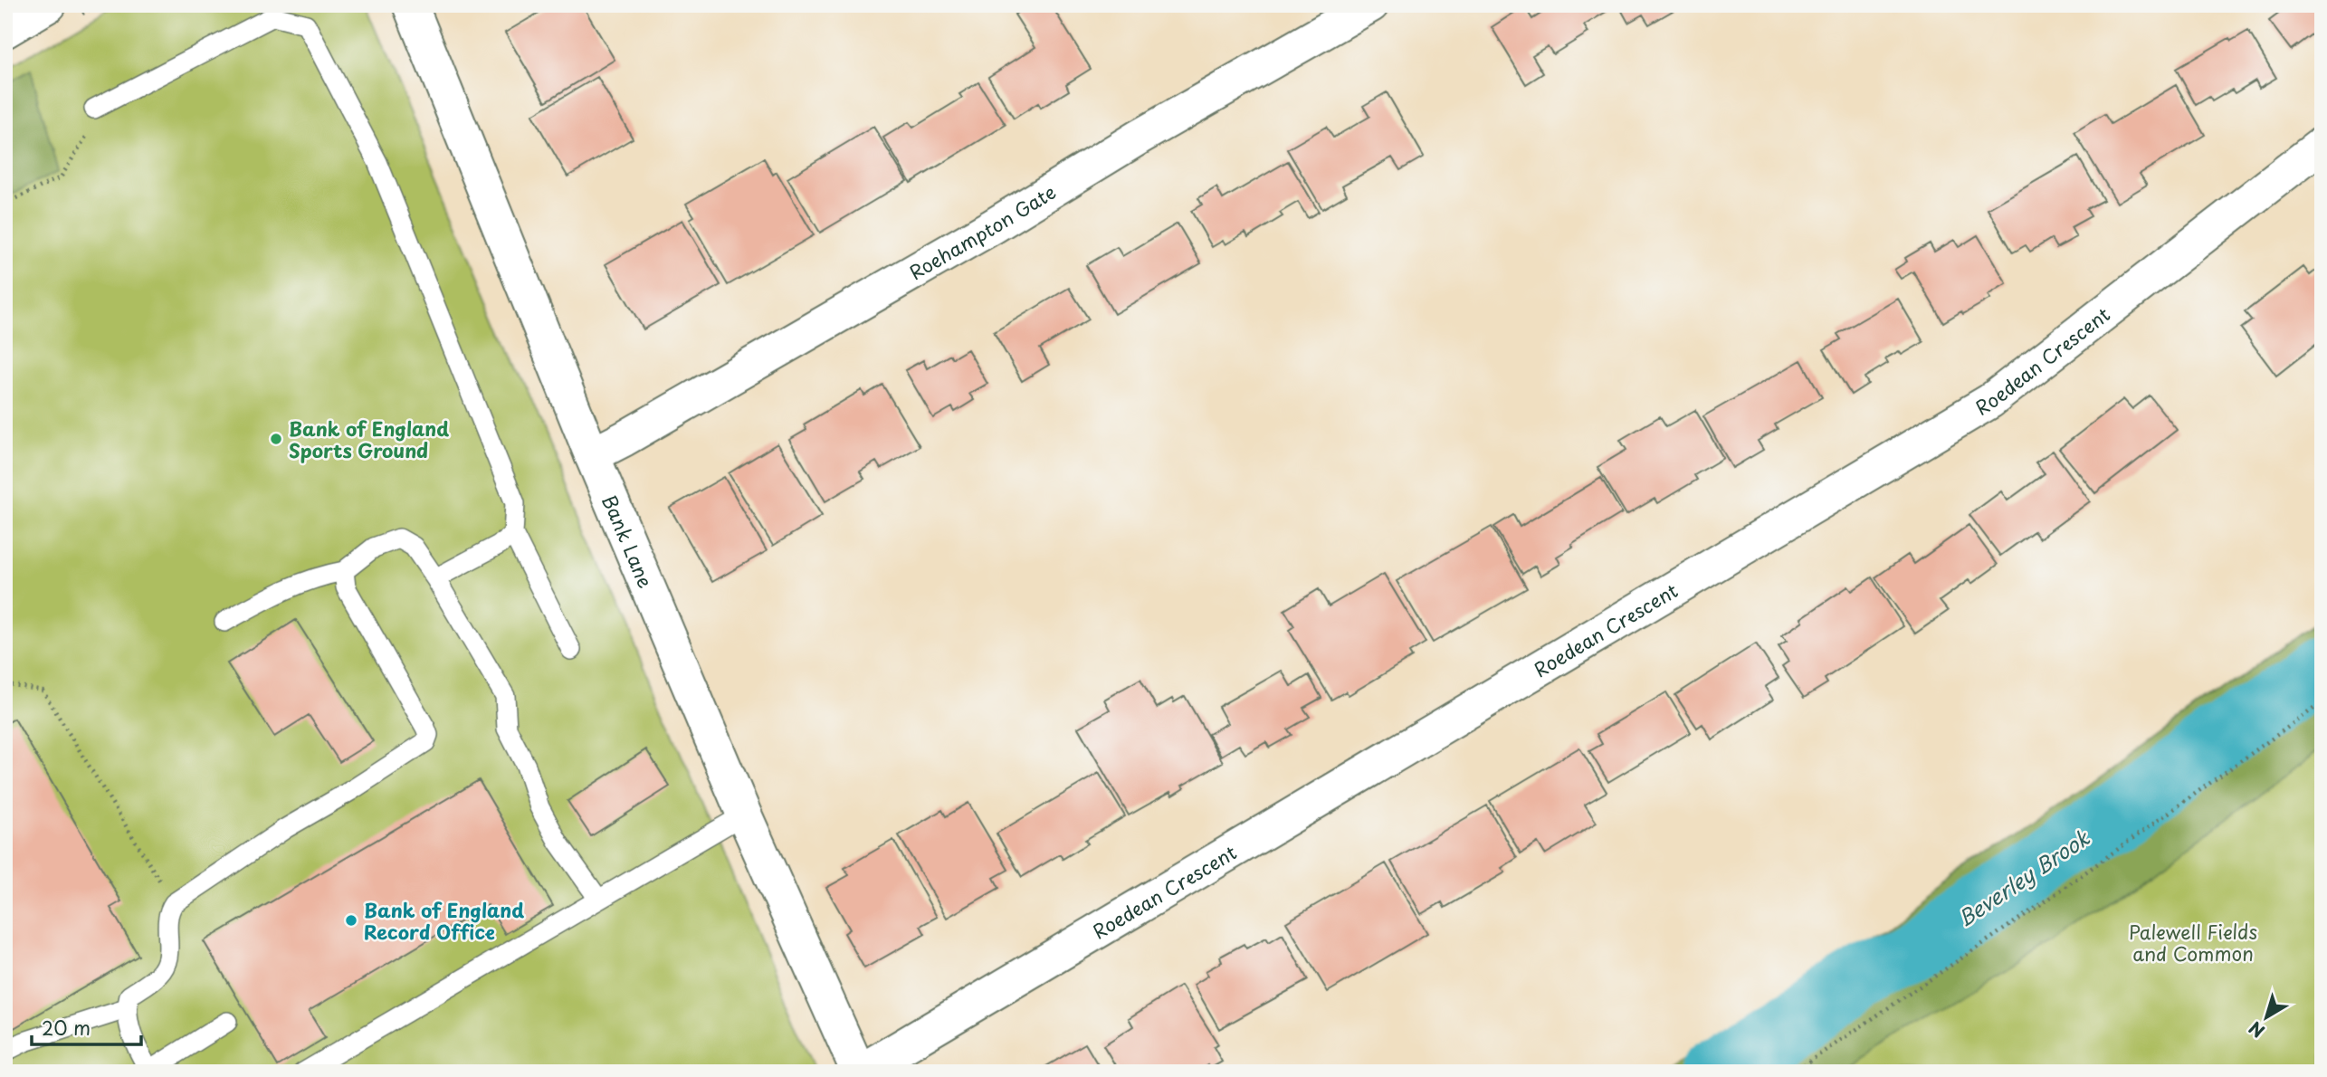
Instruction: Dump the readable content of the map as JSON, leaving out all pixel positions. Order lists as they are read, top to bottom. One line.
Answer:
{"streets":{"street":["Roehampton Gate","Roedean Crescent","Bank Lane"]},"crossings":[["Roehampton Gate","Bank Lane"],["Roedean Crescent","Bank Lane"]],"water":["Beverley Brook"],"parks":["Palewell Fields and Common"],"places":["Bank of England Sports Ground","Bank of England Record Office"],"scale_bar":"20 m","north":"bottom left"}
